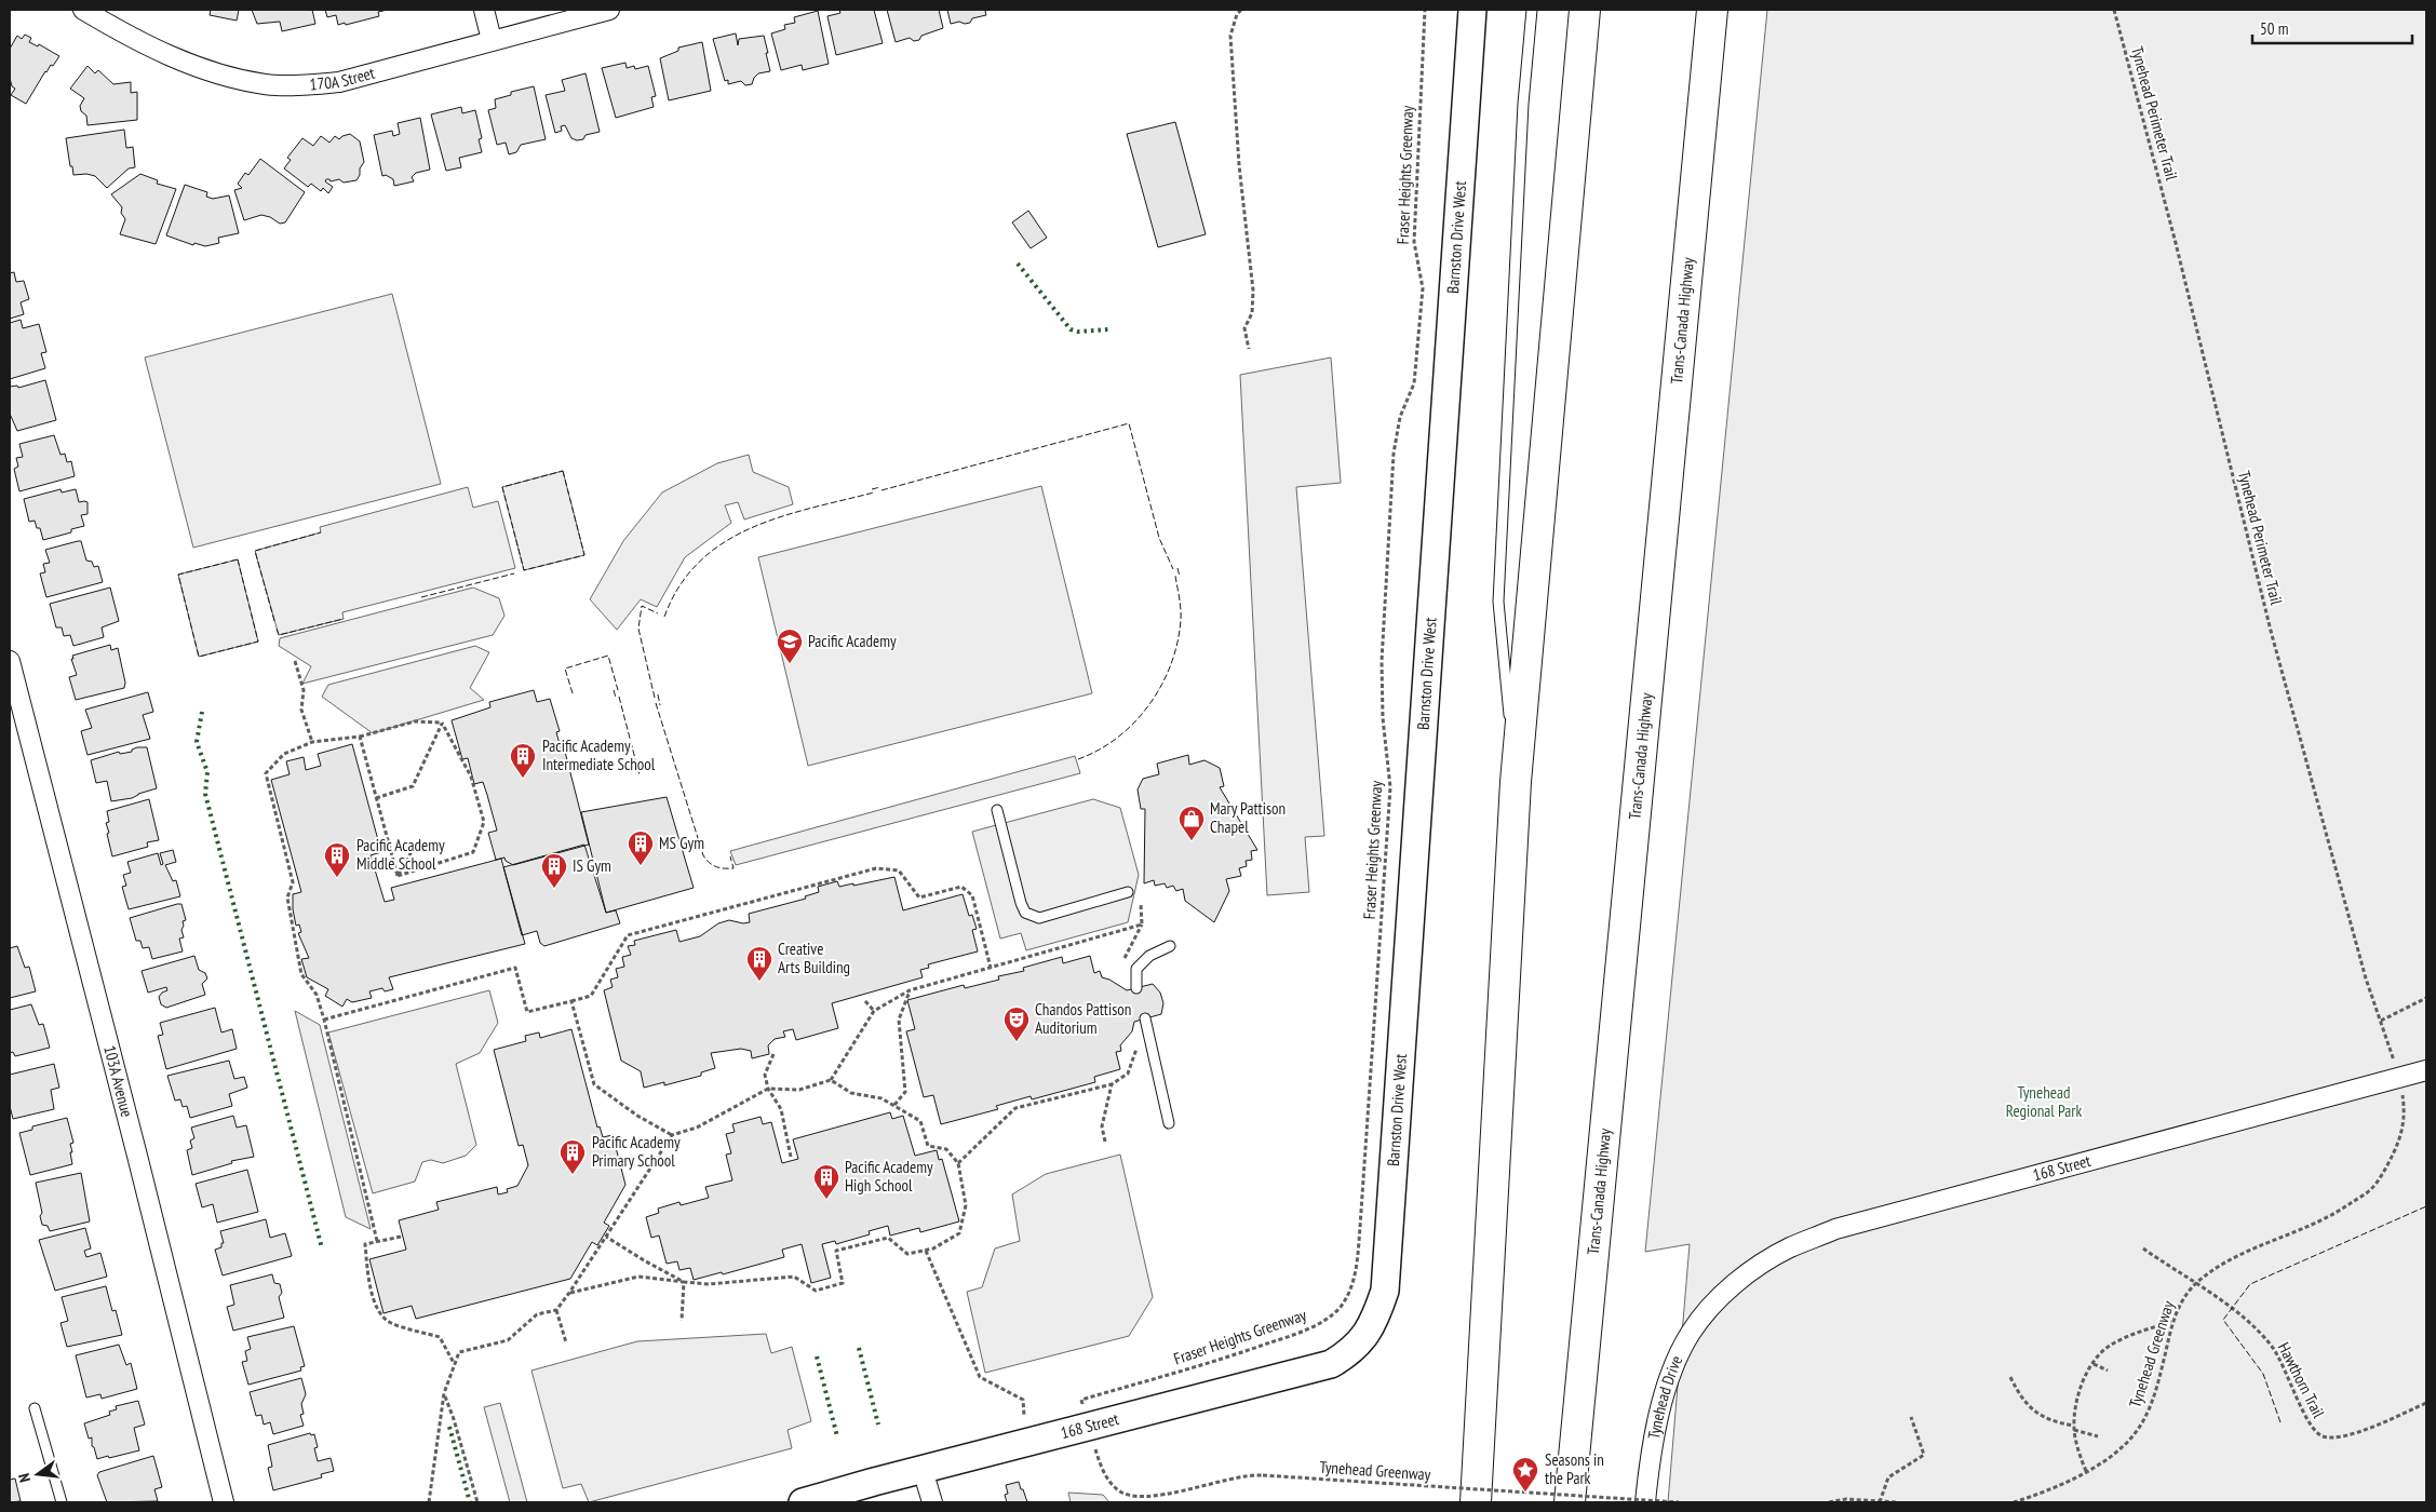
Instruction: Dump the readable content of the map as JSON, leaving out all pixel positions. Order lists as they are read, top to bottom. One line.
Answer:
{"streets":{"highway":["Trans-Canada Highway"],"street":["170A Street","Barnston Drive West","103A Avenue","168 Street","Tynehead Drive"],"path":["Tynehead Perimeter Trail","Fraser Heights Greenway","Tynehead Greenway","Hawthorn Trail"]},"crossings":[["Barnston Drive West","168 Street"],["168 Street","Tynehead Drive"],["Tynehead Greenway","Hawthorn Trail"]],"parks":["Tynehead Regional Park"],"places":{"school or university":["Pacific Academy"],"building":["Pacific Academy Intermediate School","MS Gym","Pacific Academy Middle School","IS Gym","Creative Arts Building","Pacific Academy Primary School","Pacific Academy High School"],"shop":["Mary Pattison Chapel"],"theatre":["Chandos Pattison Auditorium"],"place":["Seasons in the Park"]},"scale_bar":"50 m","north":"left"}
